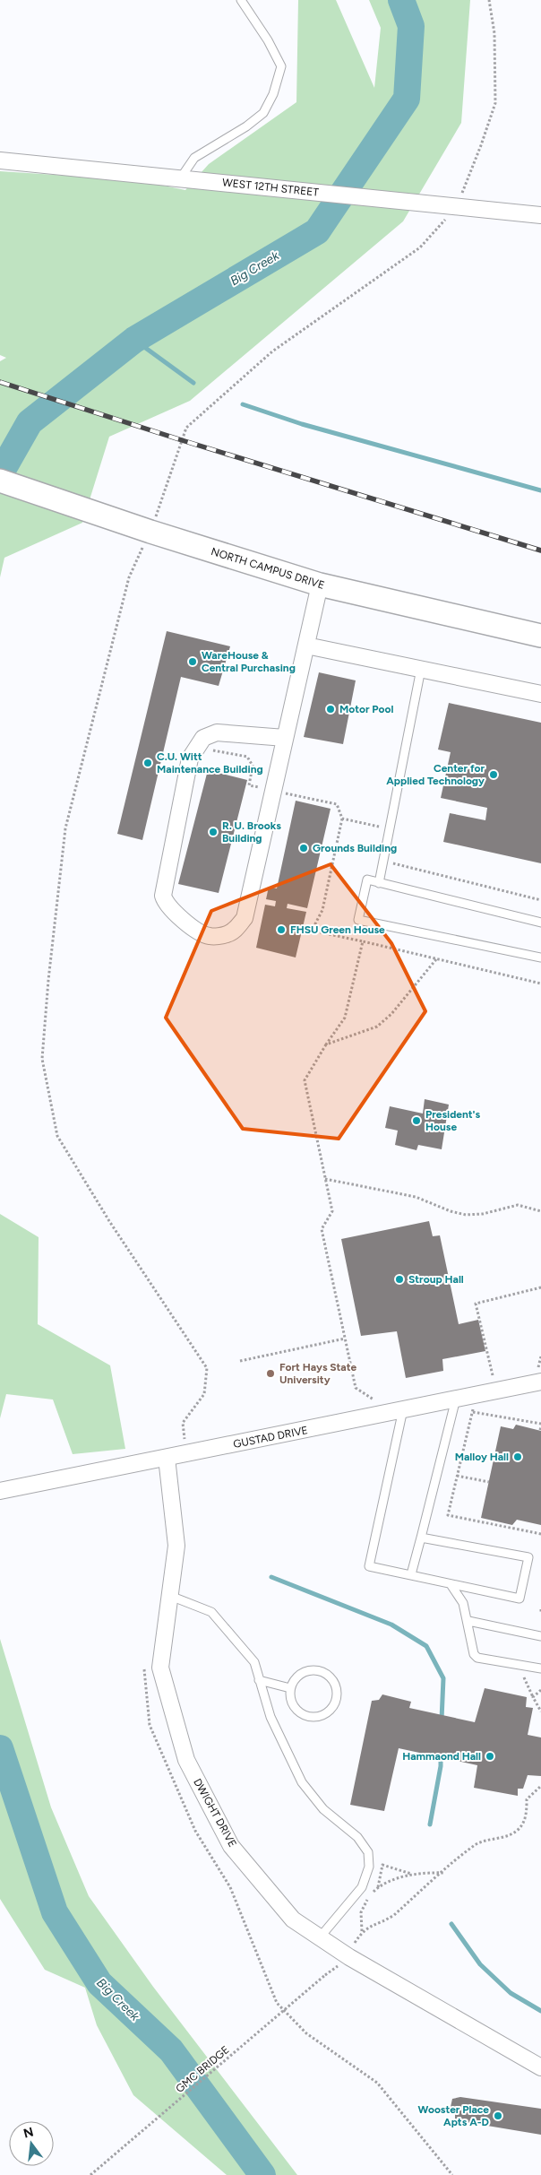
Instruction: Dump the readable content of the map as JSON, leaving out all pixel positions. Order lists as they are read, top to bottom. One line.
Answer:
{"streets":{"main road":["NORTH CAMPUS DRIVE"],"street":["WEST 12TH STREET","GUSTAD DRIVE","DWIGHT DRIVE"],"path":["GMC BRIDGE"]},"crossings":[["GUSTAD DRIVE","DWIGHT DRIVE"]],"water":["Big Creek"],"places":["WareHouse & Central Purchasing","Motor Pool","C.U. Witt Maintenance Building","Center for Applied Technology","R. U. Brooks Building","Grounds Building","FHSU Green House","President's House","Stroup Hall","Fort Hays State University","Malloy Hall","Hammaond Hall","Wooster Place Apts A-D"],"north":"top"}
